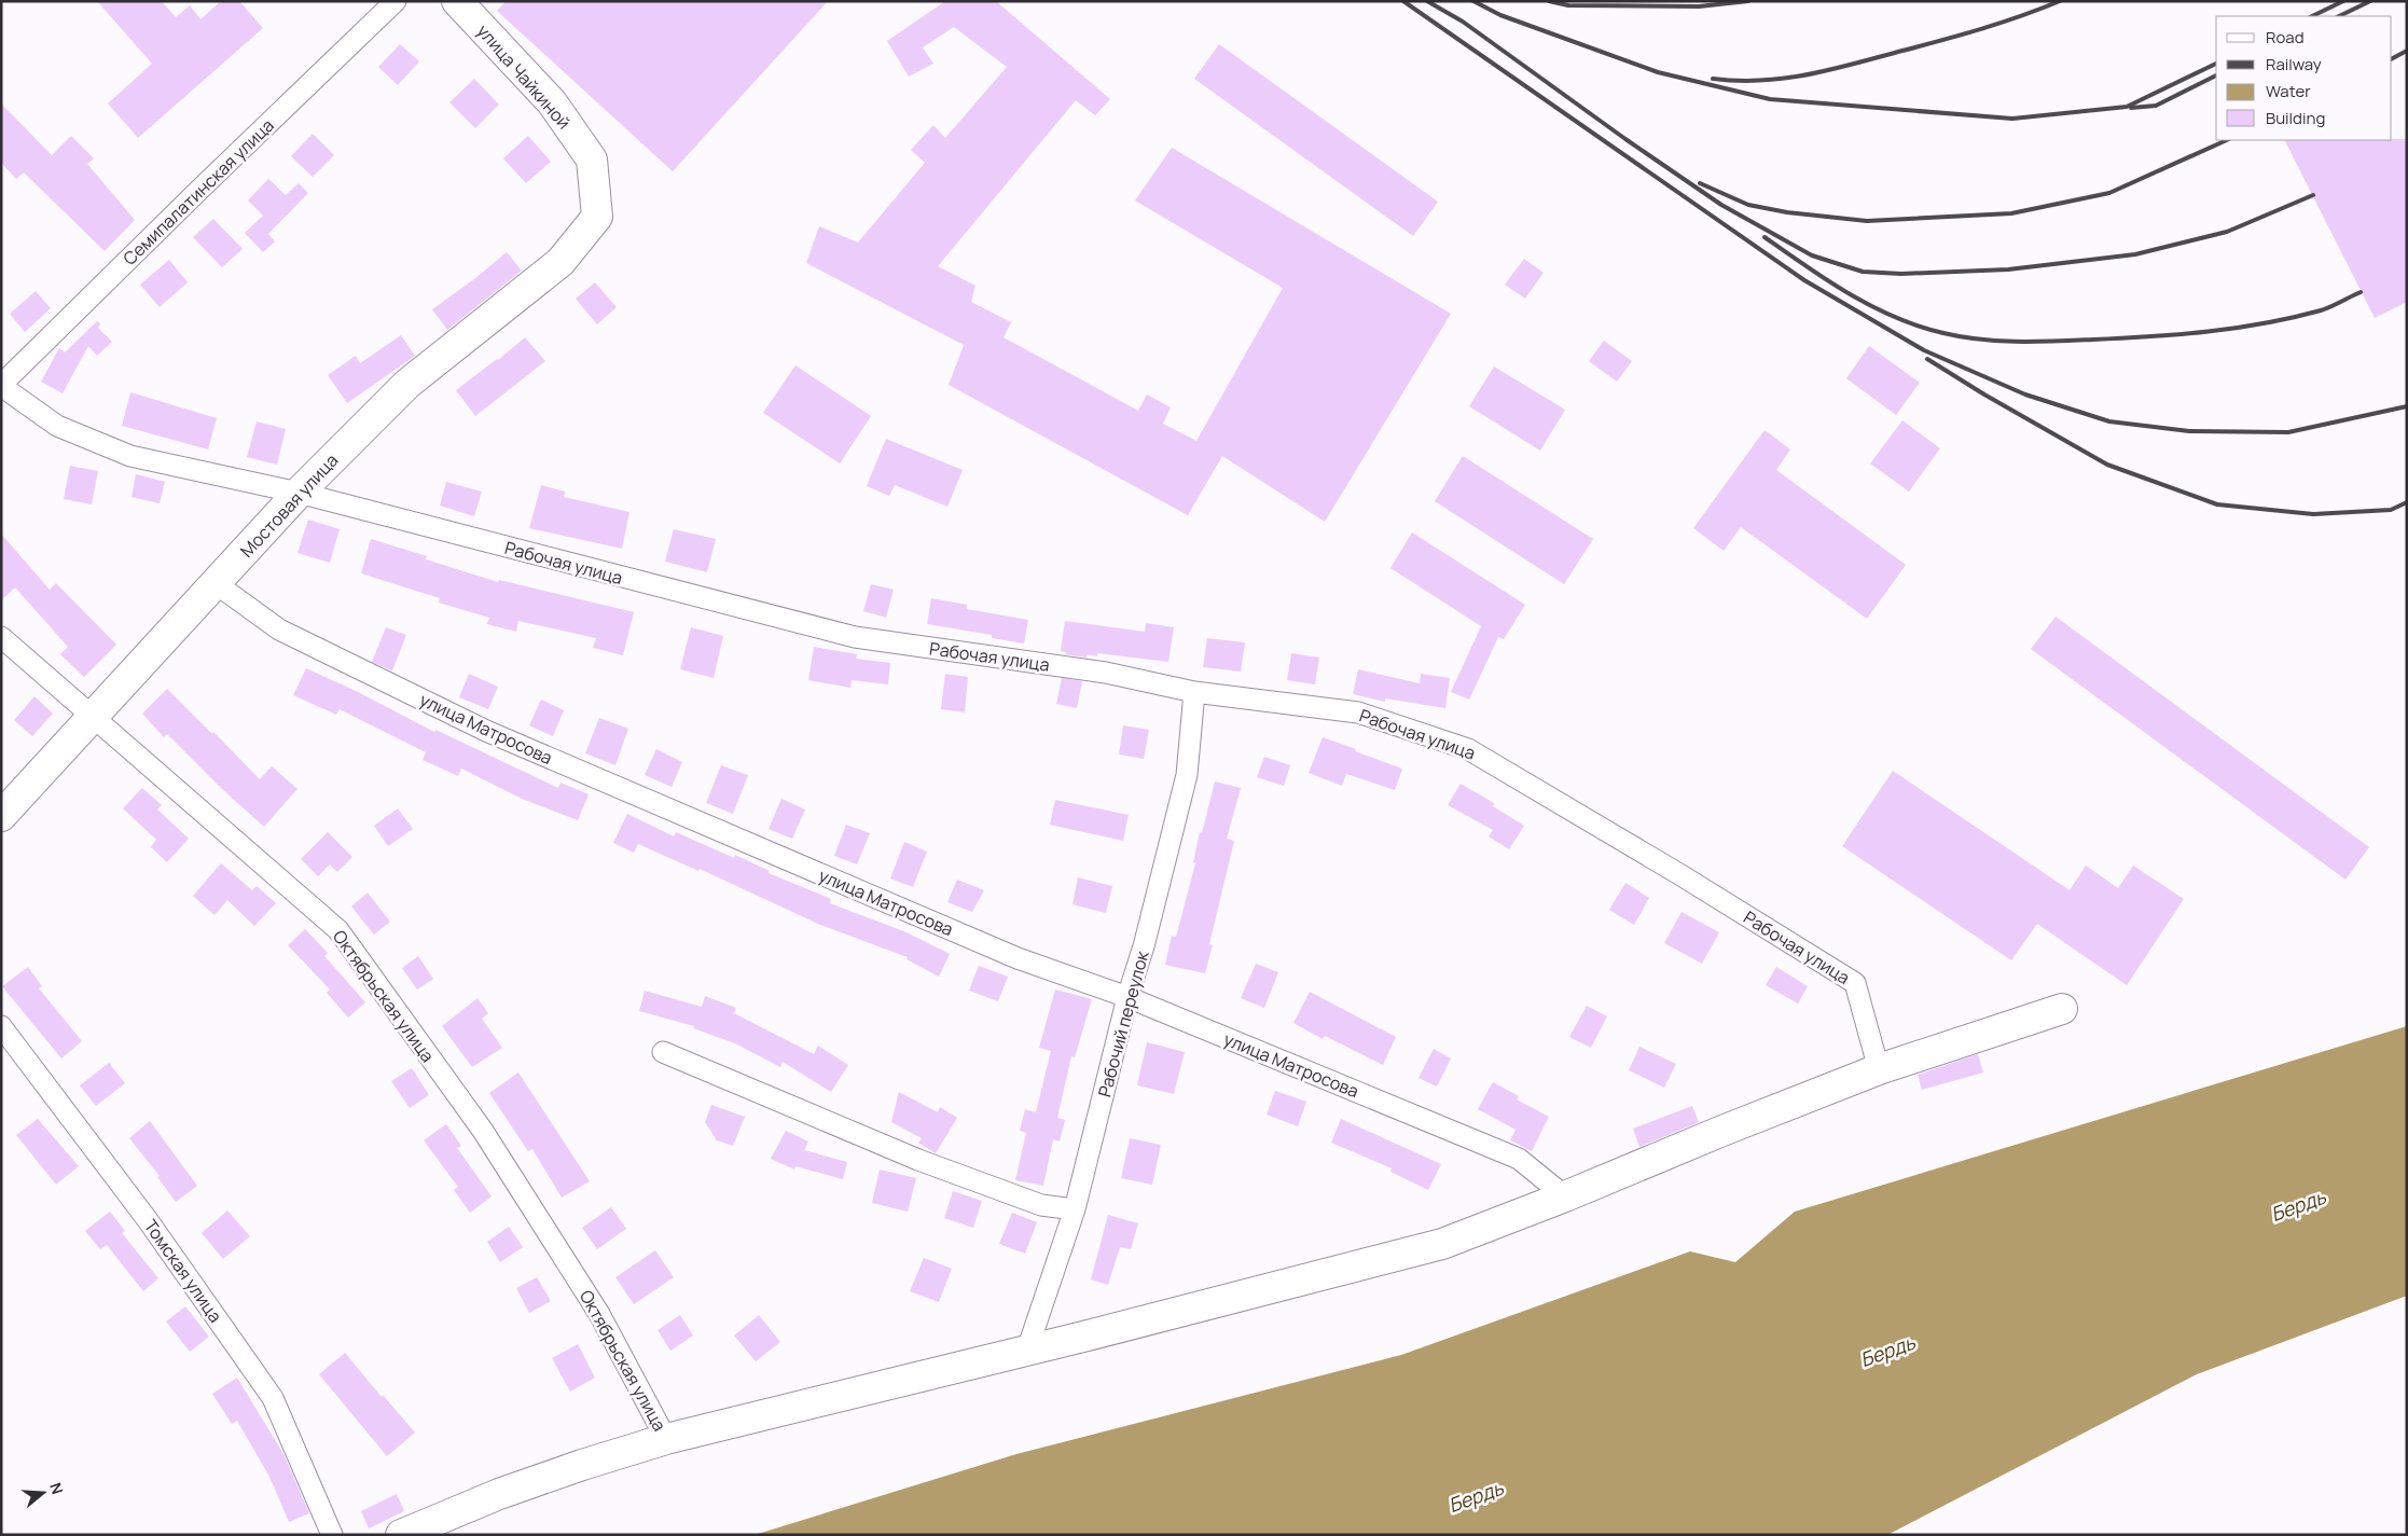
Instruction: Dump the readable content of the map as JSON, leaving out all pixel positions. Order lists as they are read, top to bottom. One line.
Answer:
{"streets":{"street":["улица Чайкиной","Семипалатинская улица","Мостовая улица","Рабочая улица","улица Матросова","Октябрьская улица","Рабочий переулок","Томская улица"]},"crossings":[["улица Чайкиной","Мостовая улица"],["Семипалатинская улица","Рабочая улица"],["Мостовая улица","Рабочая улица"],["Мостовая улица","улица Матросова"],["Мостовая улица","Октябрьская улица"],["Рабочая улица","Рабочий переулок"],["улица Матросова","Рабочий переулок"]],"water":["Бердь"],"legend":["Road","Railway","Water","Building"],"north":"right"}
